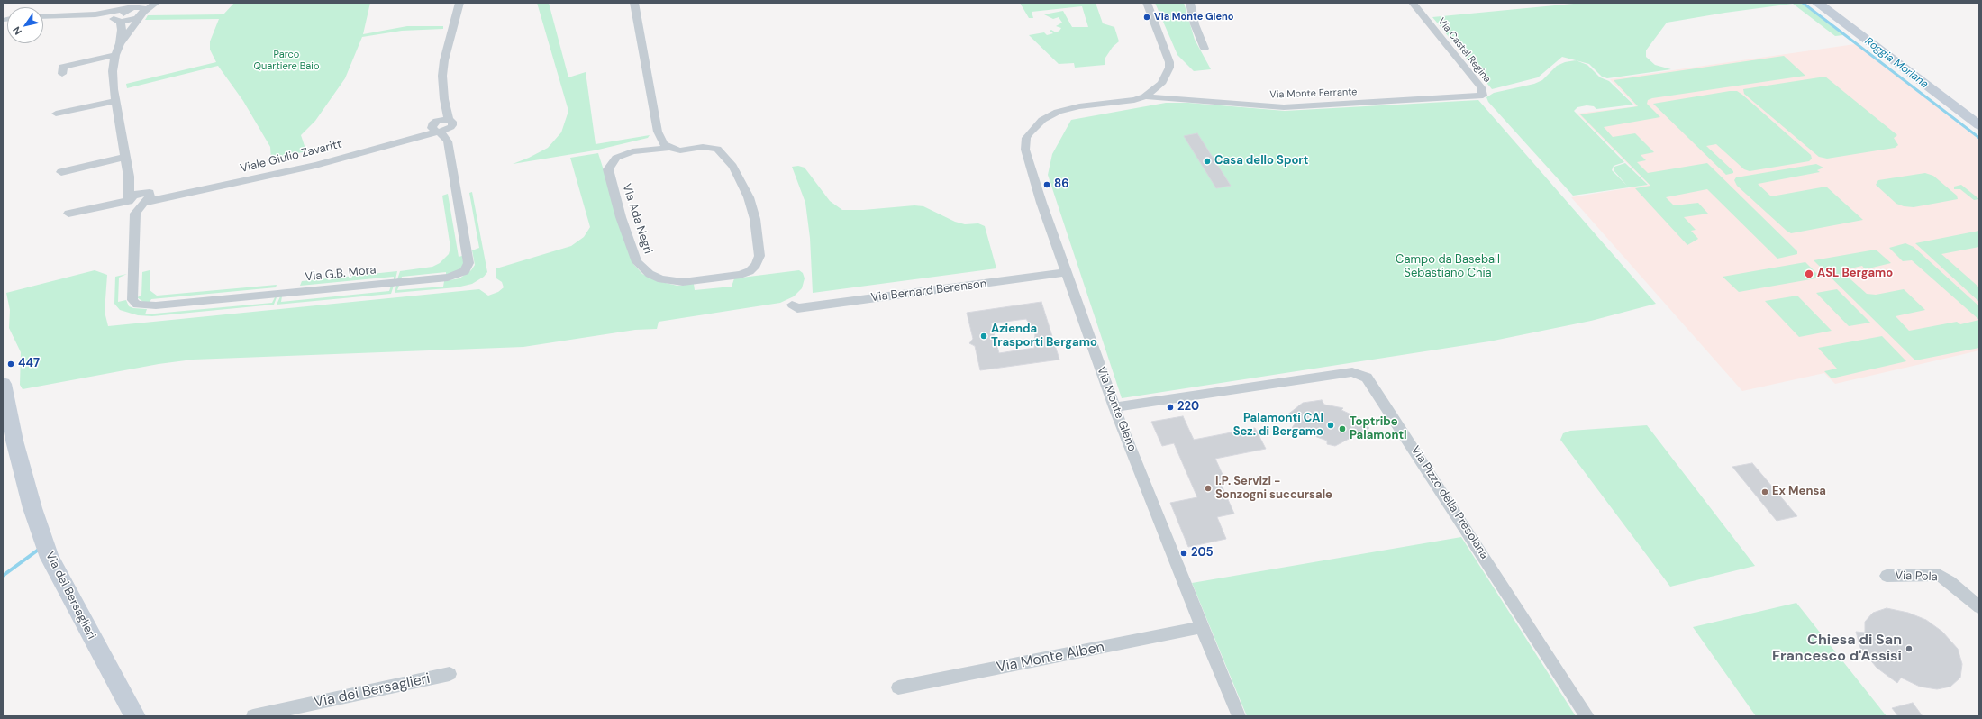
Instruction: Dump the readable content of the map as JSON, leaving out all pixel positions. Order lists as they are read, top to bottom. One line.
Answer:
{"streets":{"street":["Via Castel Regina","Via Monte Ferrante","Viale Giulio Zavaritt","Via Ada Negri","Via G.B. Mora","Via Bernard Berenson","Via Monte Gleno","Via Pizzo della Presolana","Via Pola","Via dei Bersaglieri","Via Monte Alben"]},"crossings":[["Via Castel Regina","Via Monte Ferrante"],["Via Monte Ferrante","Via Monte Gleno"],["Viale Giulio Zavaritt","Via G.B. Mora"],["Via Bernard Berenson","Via Monte Gleno"],["Via Monte Gleno","Via Pizzo della Presolana"],["Via Monte Gleno","Via Monte Alben"]],"water":["Roggia Morlana"],"parks":["Parco Quartiere Baio","Campo da Baseball Sebastiano Chia"],"places":["Via Monte Gleno","Casa dello Sport","86","ASL Bergamo","Azienda Trasporti Bergamo","447","220","Palamonti CAI Sez. di Bergamo","Toptribe Palamonti","I.P. Servizi - Sonzogni succursale","Ex Mensa","205","Chiesa di San Francesco d'Assisi"],"north":"bottom left"}
